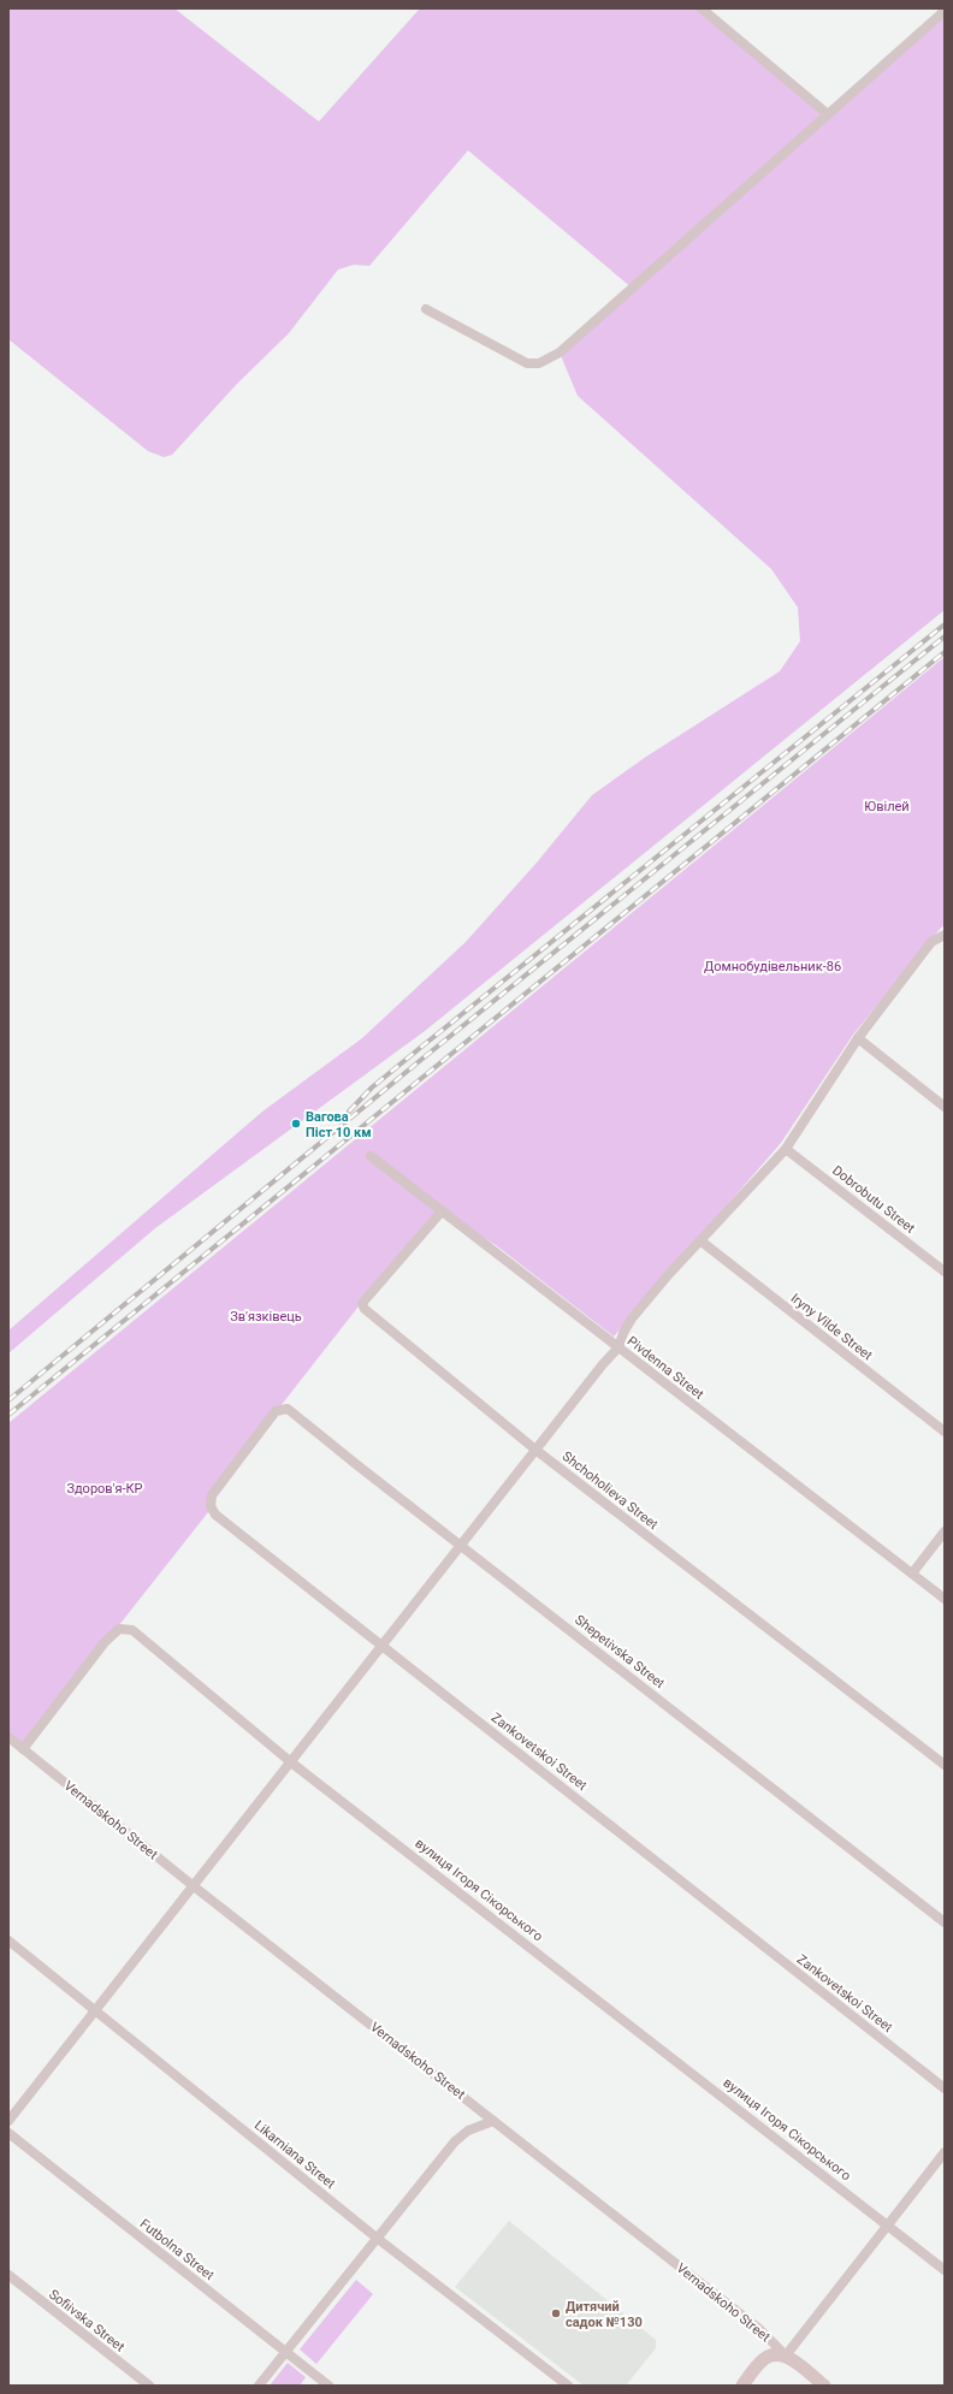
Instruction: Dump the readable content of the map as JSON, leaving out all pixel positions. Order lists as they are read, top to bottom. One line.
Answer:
{"streets":{"street":["Dobrobutu Street","Iryny Vilde Street","Pivdenna Street","Shchoholieva Street","Shepetivska Street","Zankovetskoi Street","Vernadskoho Street","вулиця Ігоря Сікорського","Likarniana Street","Futbolna Street","Sofiivska Street"]},"crossings":[["Pivdenna Street","Shchoholieva Street"],["Shepetivska Street","Zankovetskoi Street"],["Vernadskoho Street","вулиця Ігоря Сікорського"]],"parks":["Ювілей","Домнобудівельник-86","Зв'язківець","Здоров'я-КР"],"places":["Вагова Піст 10 км","Дитячий садок №130"]}
